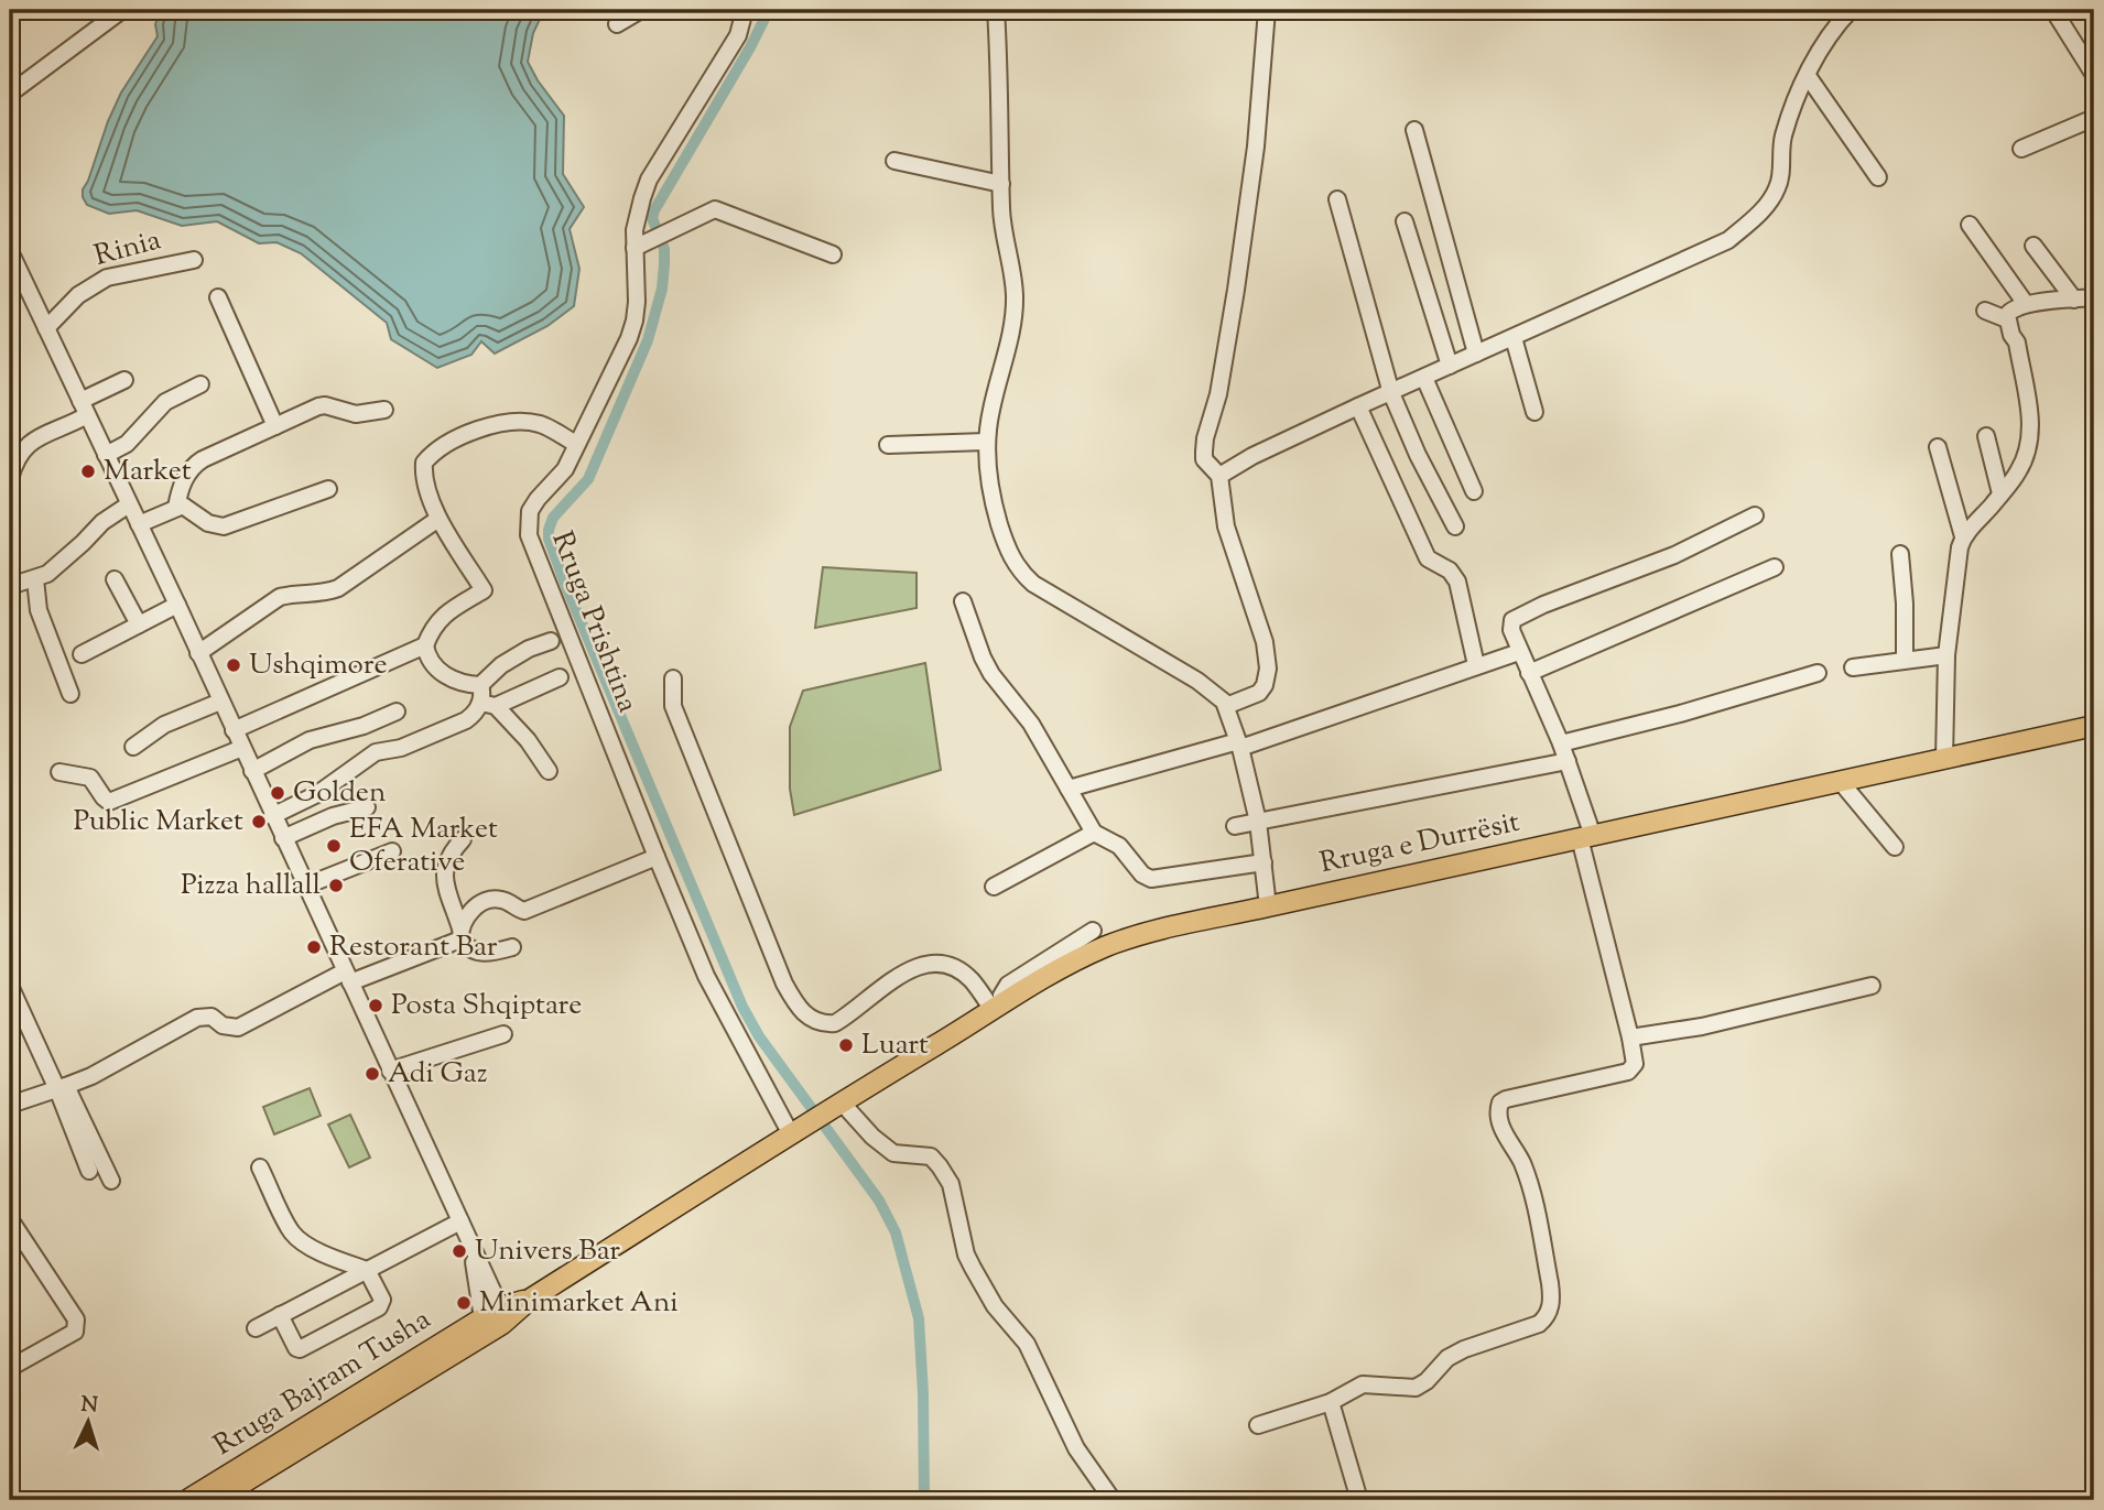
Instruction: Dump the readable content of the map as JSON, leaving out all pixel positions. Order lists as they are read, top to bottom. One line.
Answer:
{"streets":{"main road":["Rruga e Durrësit","Rruga Bajram Tusha"],"street":["Rinia","Rruga Prishtina"]},"crossings":[["Rruga Prishtina","Rruga e Durrësit"],["Rruga Prishtina","Rruga Bajram Tusha"],["Rruga e Durrësit","Rruga Bajram Tusha"]],"places":["Market","Ushqimore","Golden","Public Market","EFA Market Oferative","Pizza hallall","Restorant Bar","Posta Shqiptare","Luart","Adi Gaz","Univers Bar","Minimarket Ani"],"north":"top"}
